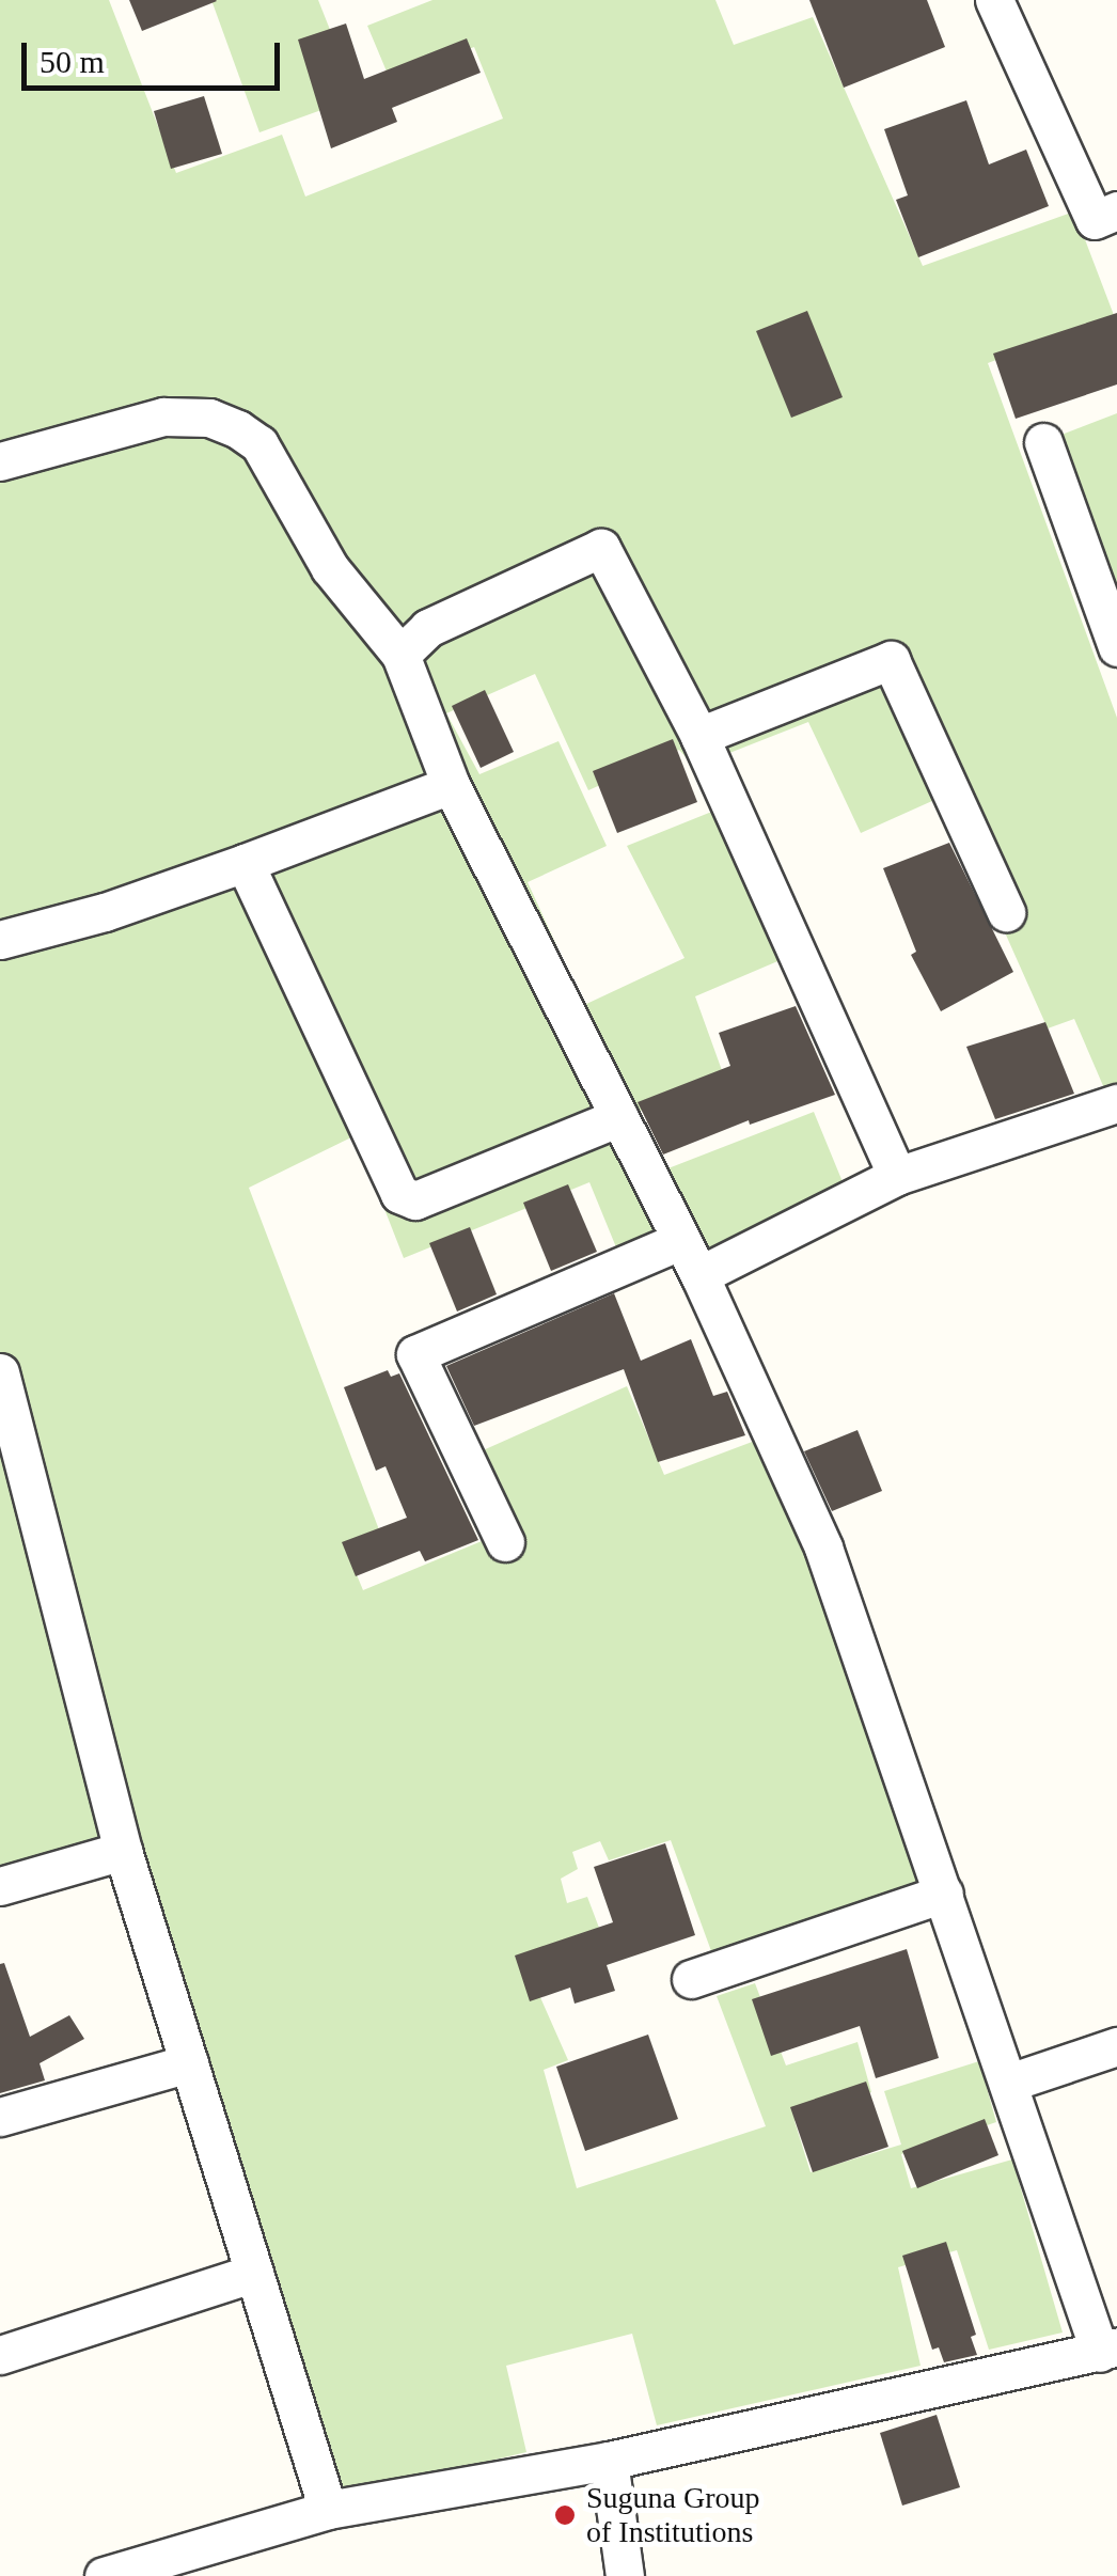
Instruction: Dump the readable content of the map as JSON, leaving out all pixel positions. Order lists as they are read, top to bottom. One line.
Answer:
{"places":["Suguna Group of Institutions"],"scale_bar":"50 m"}
